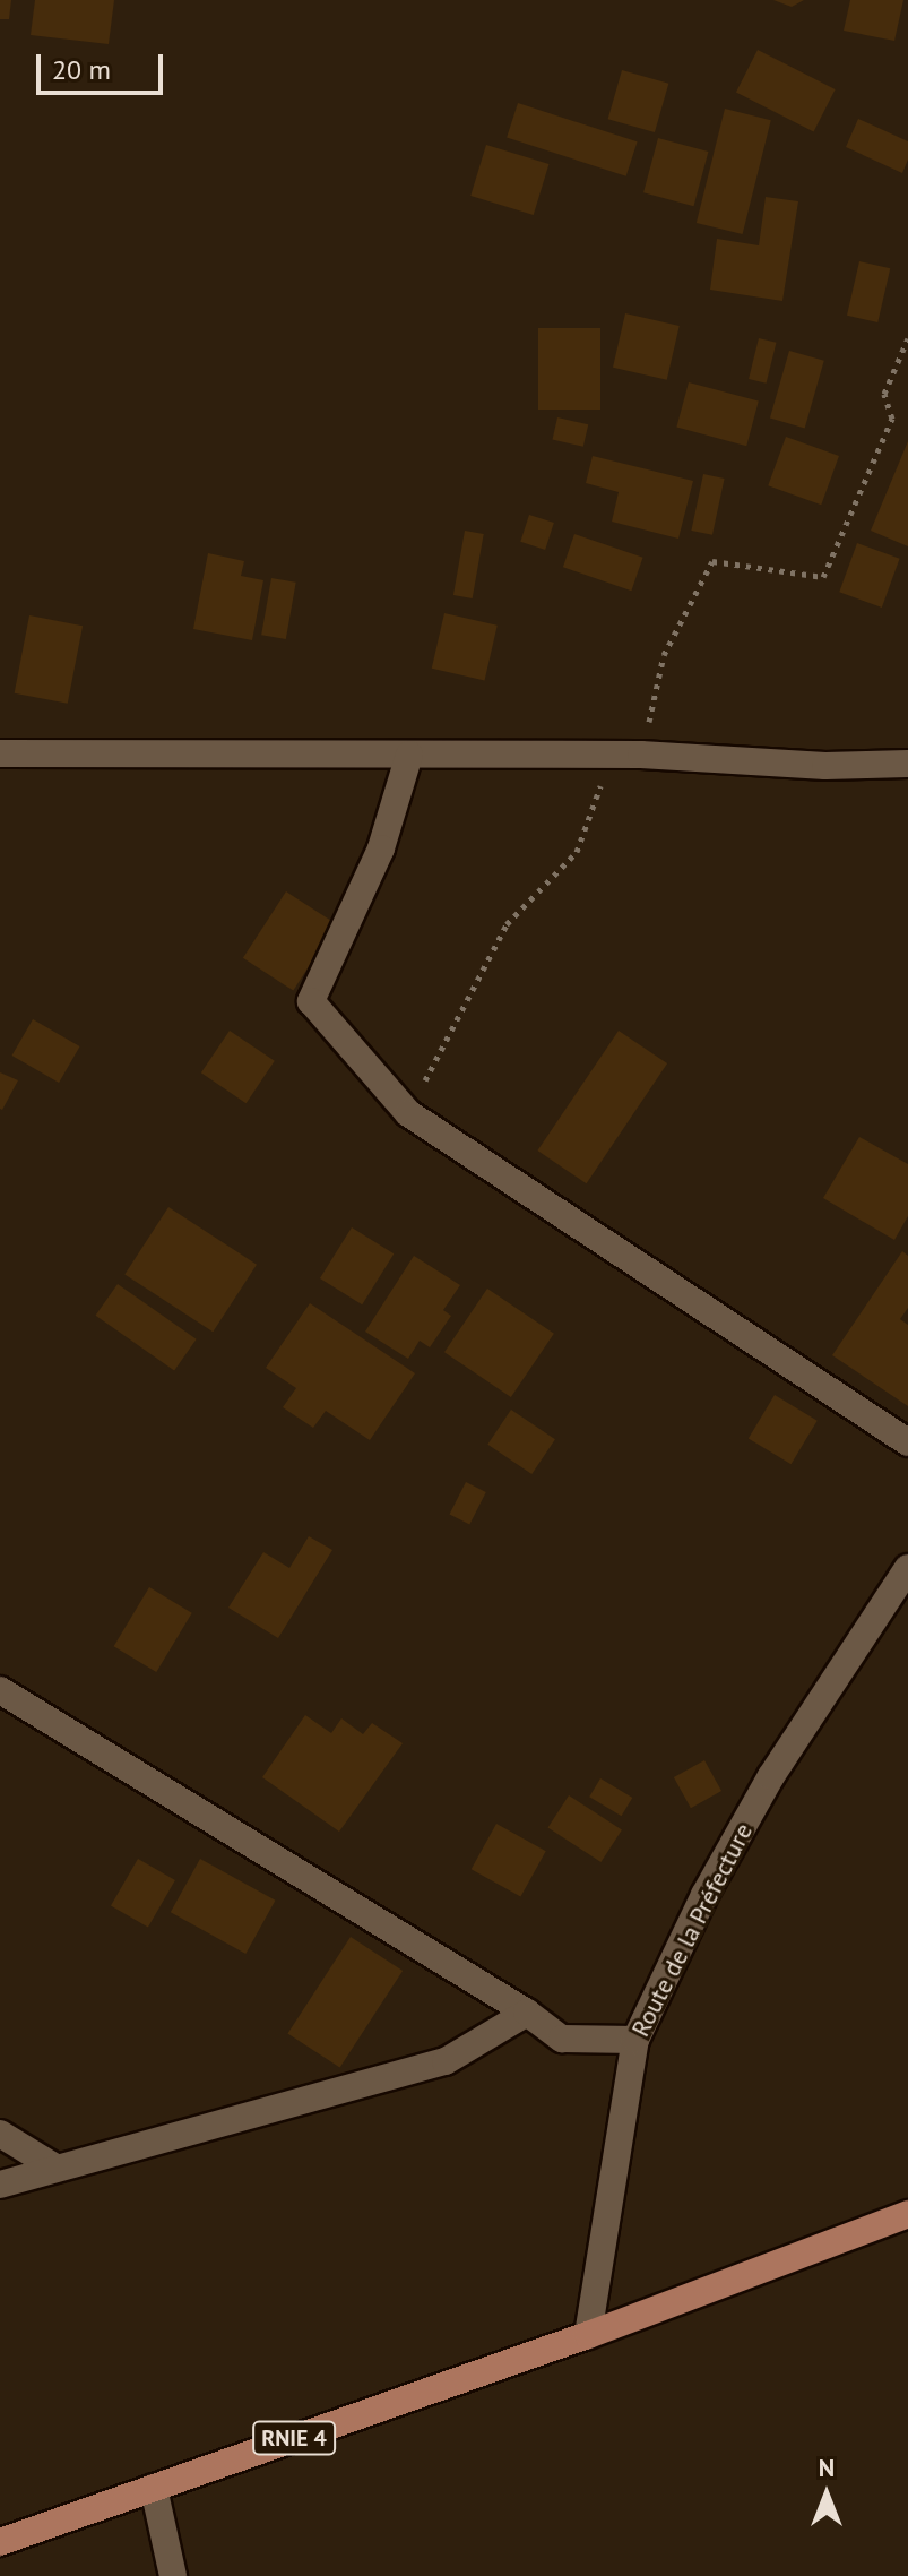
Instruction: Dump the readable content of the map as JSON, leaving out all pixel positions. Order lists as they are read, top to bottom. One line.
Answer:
{"streets":{"main road":["RNIE 4"],"street":["Route de la Préfecture"]},"crossings":[["Route de la Préfecture","RNIE 4"]],"scale_bar":"20 m","north":"top"}
